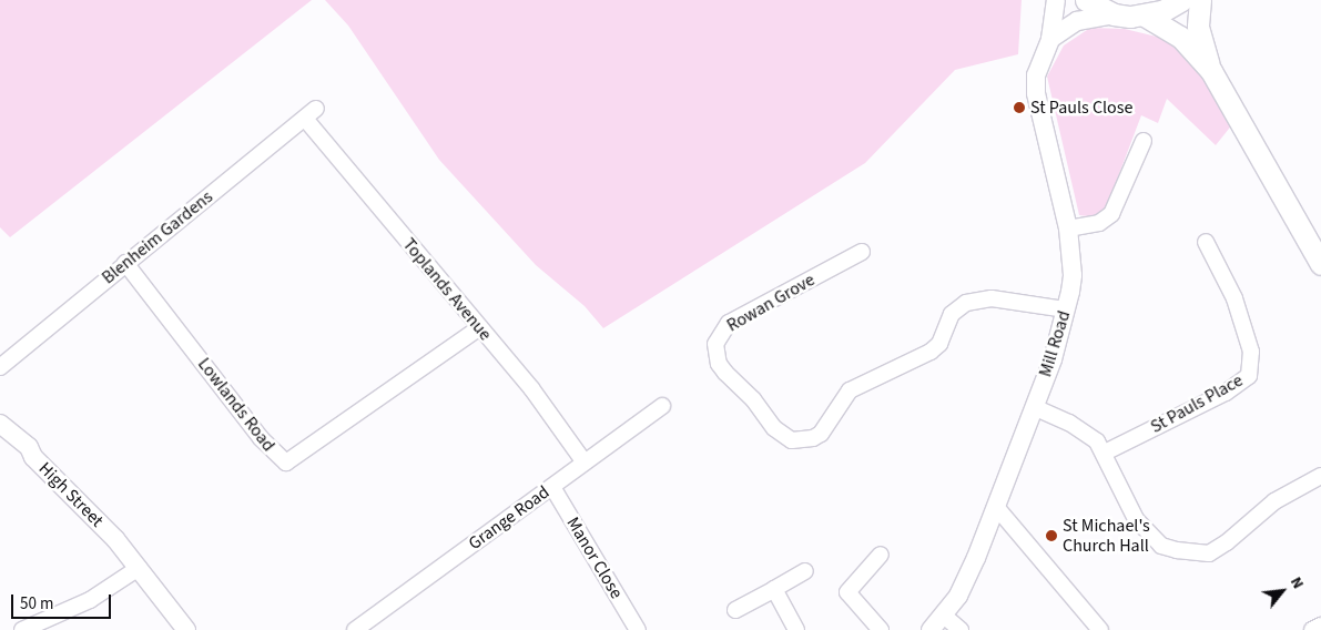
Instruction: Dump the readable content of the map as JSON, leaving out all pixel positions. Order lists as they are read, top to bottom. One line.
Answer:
{"streets":{"street":["Blenheim Gardens","Toplands Avenue","Rowan Grove","Mill Road","St Pauls Place","Lowlands Road","High Street","Grange Road","Manor Close"]},"crossings":[["Blenheim Gardens","Toplands Avenue"],["Blenheim Gardens","Lowlands Road"],["Toplands Avenue","Lowlands Road"],["Toplands Avenue","Grange Road"],["Rowan Grove","Mill Road"],["Grange Road","Manor Close"]],"places":["St Pauls Close","St Michael's Church Hall"],"scale_bar":"50 m","north":"top right"}
